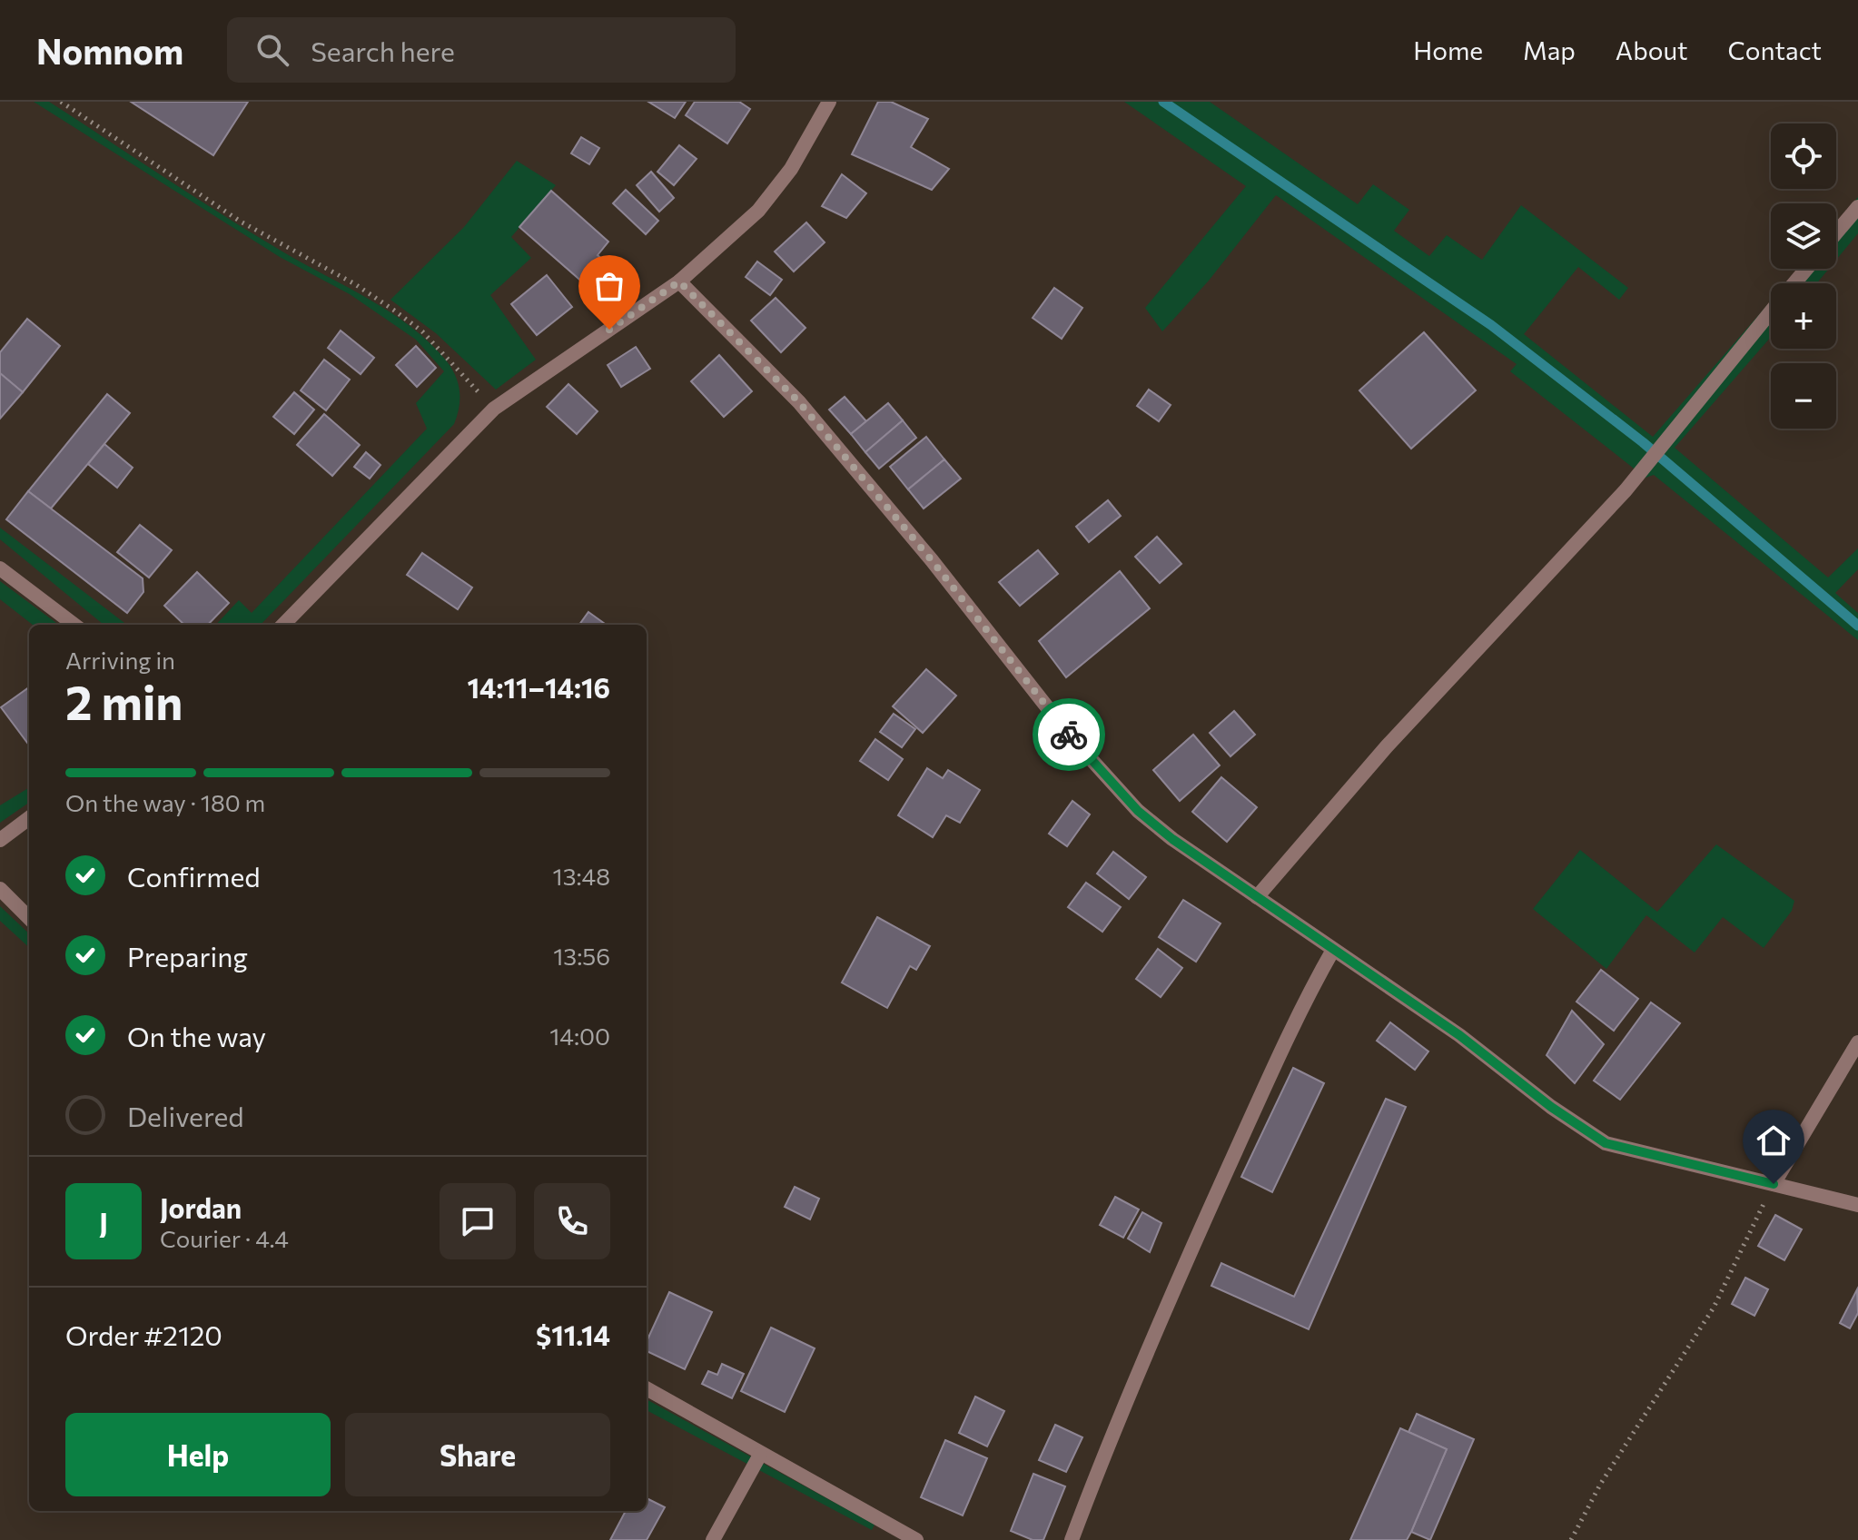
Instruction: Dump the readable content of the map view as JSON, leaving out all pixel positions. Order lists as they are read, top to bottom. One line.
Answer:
{"page":{"header":"Nomnom","search":"Search here","nav":["Home","Map","About","Contact"],"map_buttons":["+","−"],"heading":["2 min","Arriving in","14:11–14:16"],"panel":["Jordan","Courier · 4.4","Order #2120","$11.14"],"bar":"On the way · 180 m","list":[["Confirmed","13:48"],["Preparing","13:56"],["On the way","14:00"],"Delivered"],"round":"J","buttons":["Help","Share"]}}
